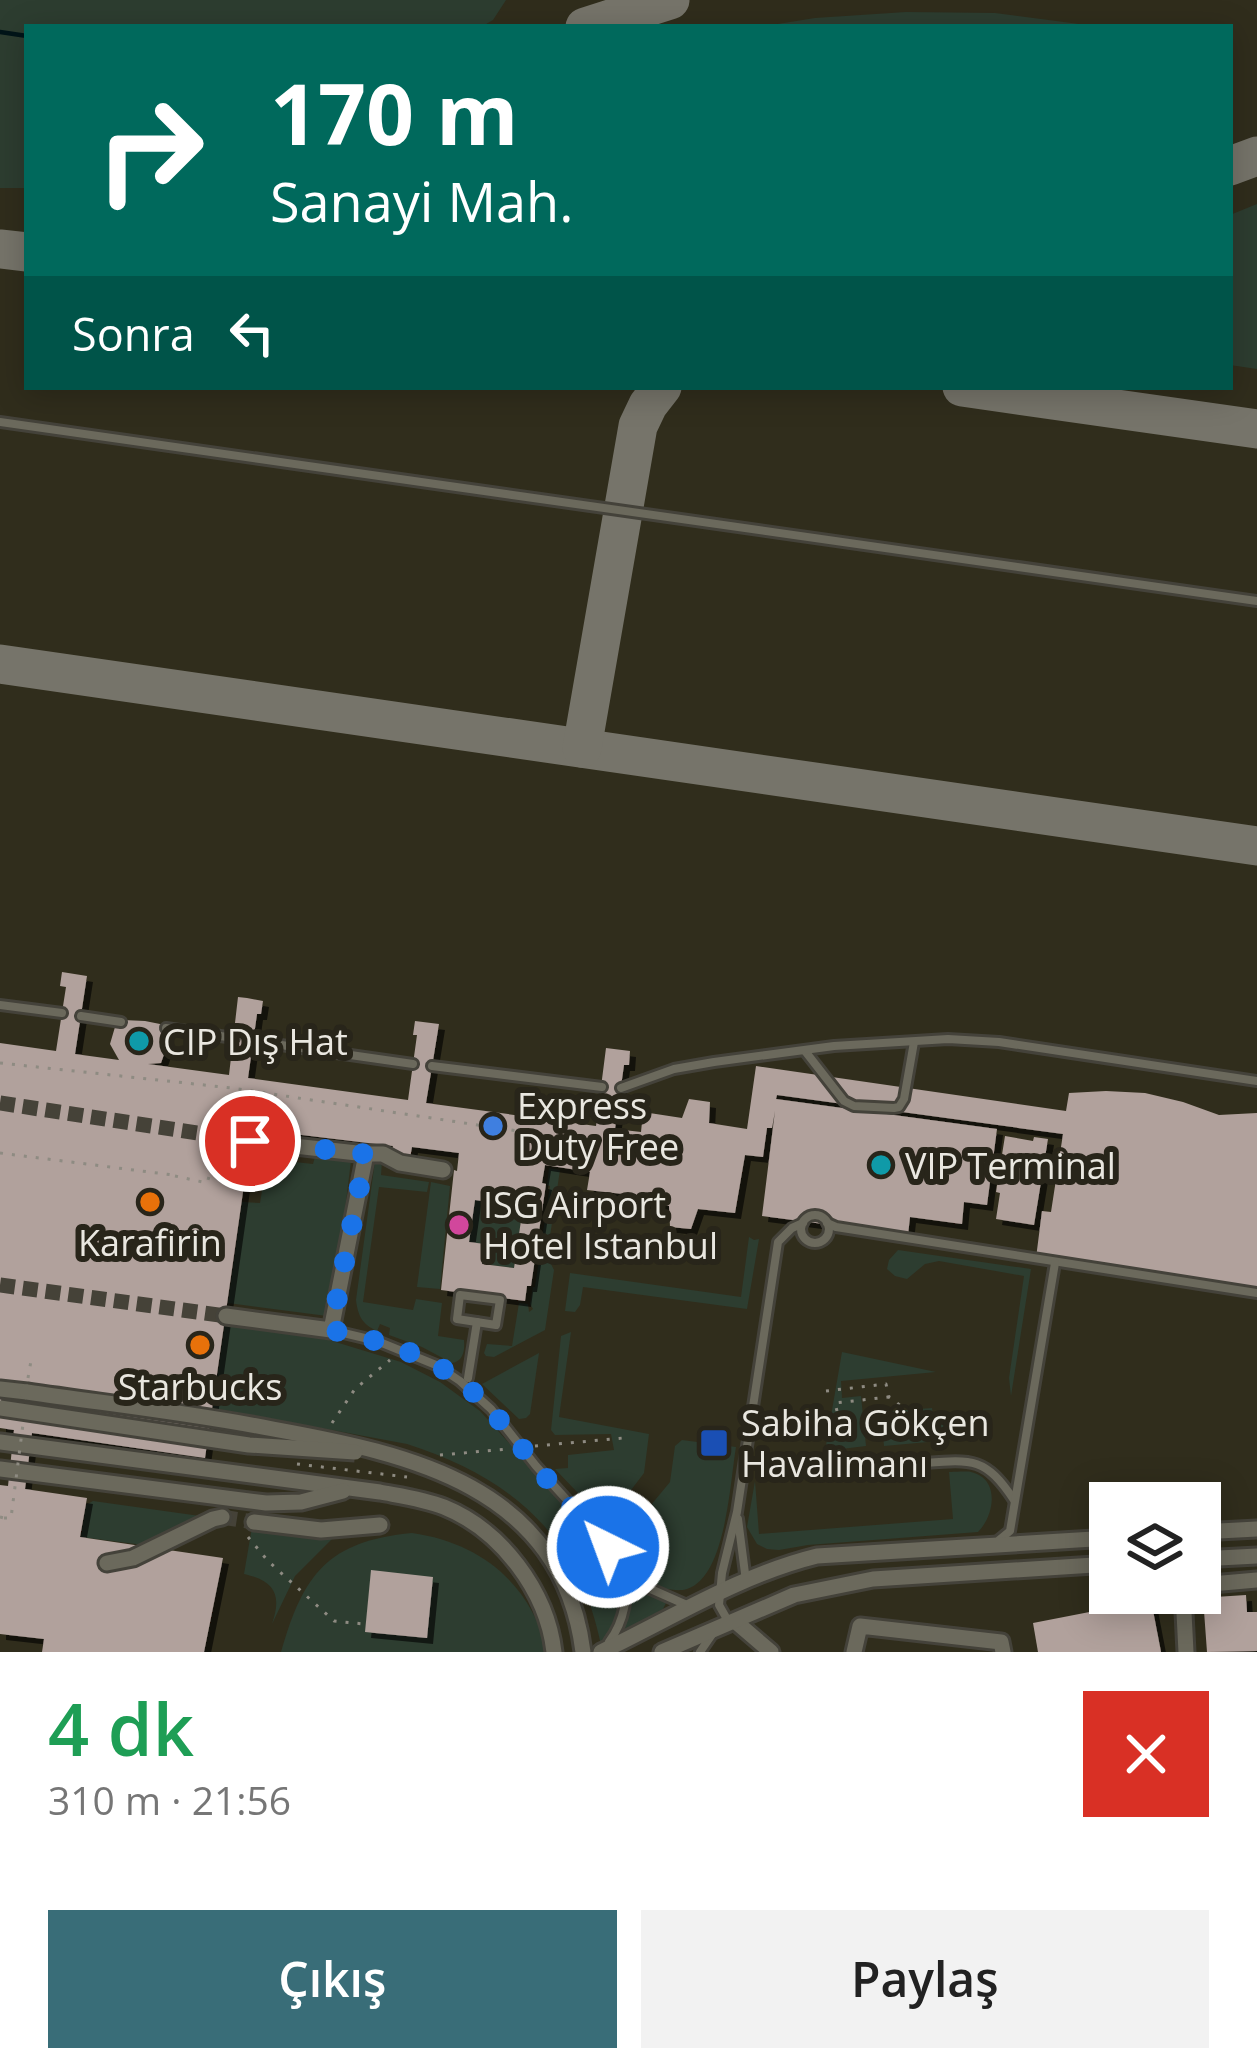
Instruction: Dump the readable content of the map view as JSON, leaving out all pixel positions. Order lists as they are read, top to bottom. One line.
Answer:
{"places":{"other":["CIP Dış Hat","Express Duty Free","VIP Terminal","Karafirin","ISG Airport Hotel Istanbul","Starbucks"],"transit":["Sabiha Gökçen Havalimanı"]},"page":{"turn":["170 m","Sanayi Mah."],"then":"Sonra","heading":["4 dk","310 m · 21:56"],"buttons":["Çıkış","Paylaş"]}}
